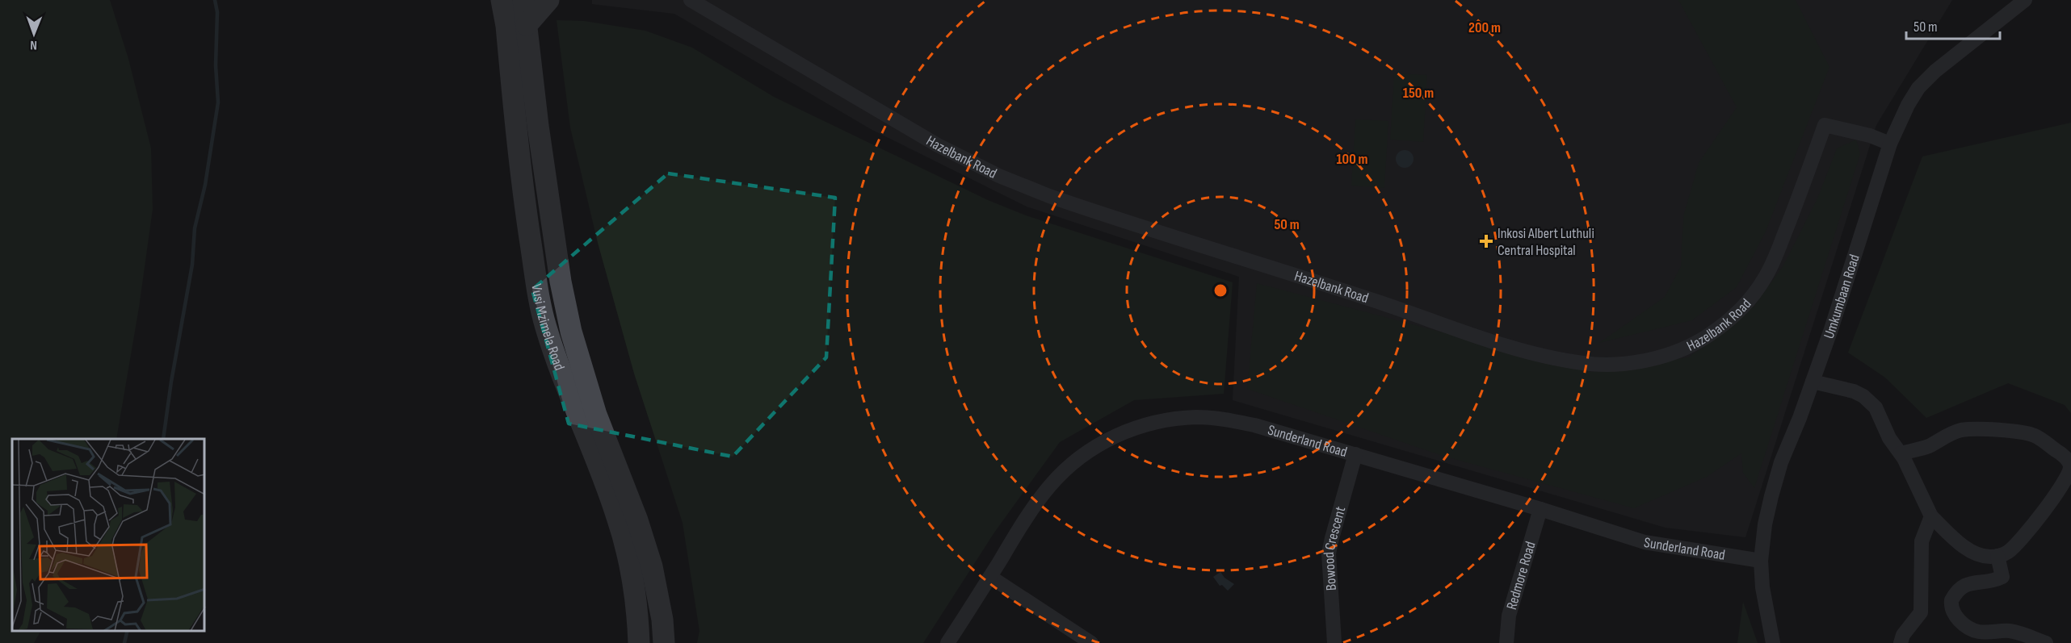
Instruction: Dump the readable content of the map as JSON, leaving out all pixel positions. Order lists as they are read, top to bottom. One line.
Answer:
{"streets":{"main road":["Vusi Mzimela Road"],"street":["Hazelbank Road","Umkumbaan Road","Sunderland Road","Bowood Crescent","Redmore Road"]},"crossings":[["Hazelbank Road","Umkumbaan Road"],["Umkumbaan Road","Sunderland Road"],["Sunderland Road","Bowood Crescent"],["Sunderland Road","Redmore Road"]],"places":{"health":["Inkosi Albert Luthuli Central Hospital"]},"scale_bar":"50 m","north":"bottom","rings":["200 m","150 m","100 m","50 m"]}
